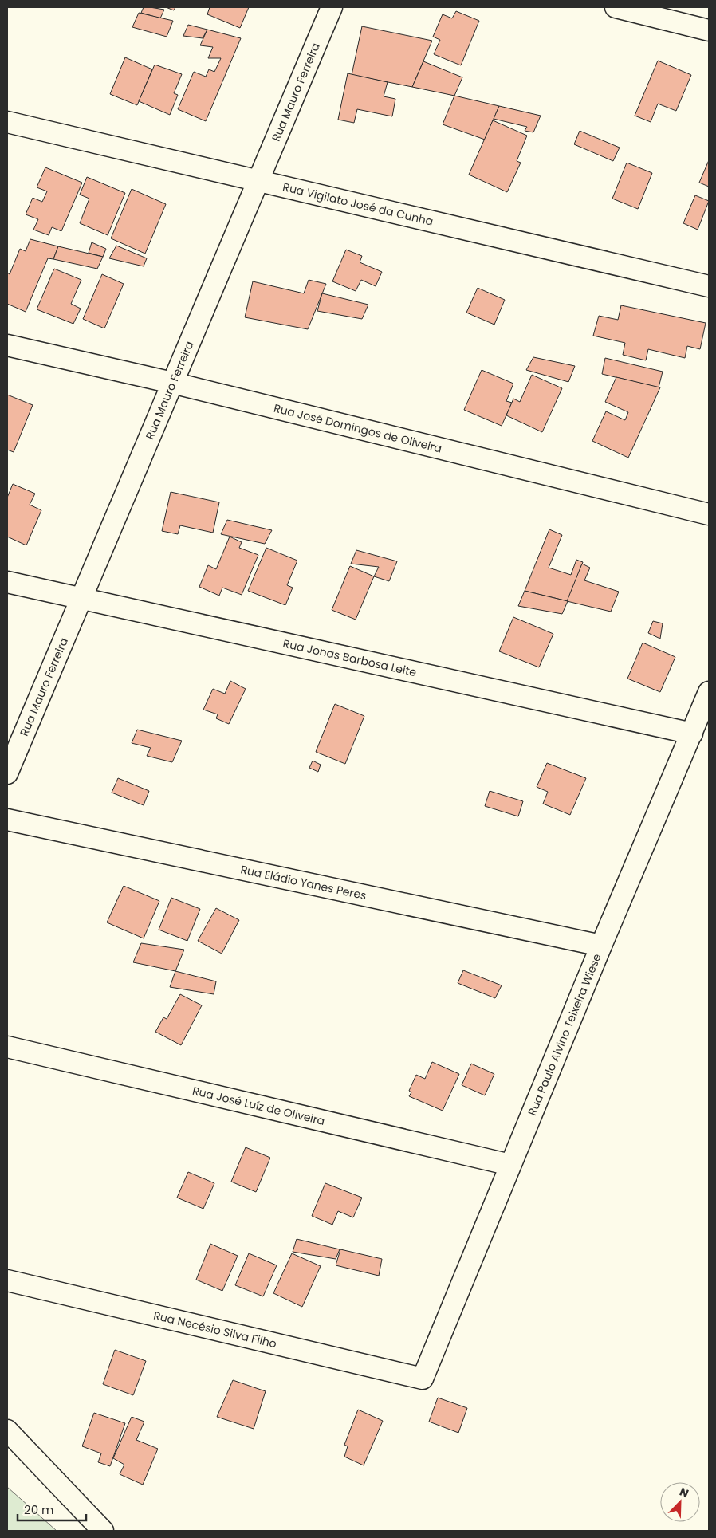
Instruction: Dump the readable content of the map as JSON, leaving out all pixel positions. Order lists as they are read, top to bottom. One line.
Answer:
{"streets":{"street":["Rua Mauro Ferreira","Rua Vigilato José da Cunha","Rua José Domingos de Oliveira","Rua Jonas Barbosa Leite","Rua Eládio Yanes Peres","Rua Paulo Alvino Teixeira Wiese","Rua José Luíz de Oliveira","Rua Necésio Silva Filho"]},"crossings":[["Rua Mauro Ferreira","Rua Vigilato José da Cunha"],["Rua Mauro Ferreira","Rua José Domingos de Oliveira"],["Rua Mauro Ferreira","Rua Jonas Barbosa Leite"],["Rua Jonas Barbosa Leite","Rua Paulo Alvino Teixeira Wiese"],["Rua Eládio Yanes Peres","Rua Paulo Alvino Teixeira Wiese"],["Rua Paulo Alvino Teixeira Wiese","Rua José Luíz de Oliveira"],["Rua Paulo Alvino Teixeira Wiese","Rua Necésio Silva Filho"]],"scale_bar":"20 m","north":"top right"}
